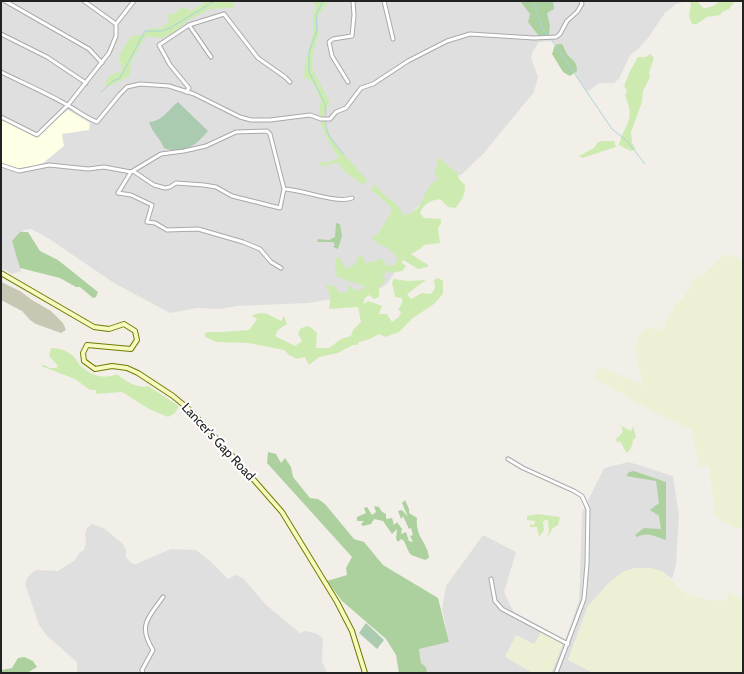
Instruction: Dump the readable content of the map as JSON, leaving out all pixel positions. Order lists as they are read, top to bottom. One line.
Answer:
{"streets":{"main road":["Lancer's Gap Road"]}}
